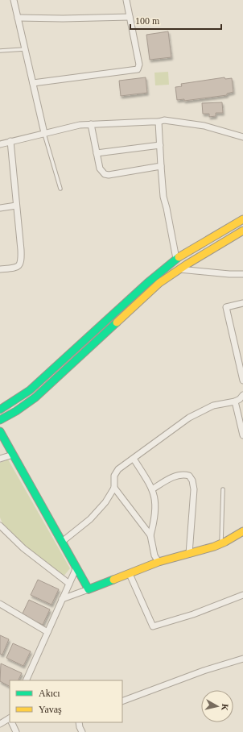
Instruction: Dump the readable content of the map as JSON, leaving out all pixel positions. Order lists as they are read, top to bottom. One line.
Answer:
{"legend":["Akıcı","Yavaş"],"scale_bar":"100 m","north":"right"}
